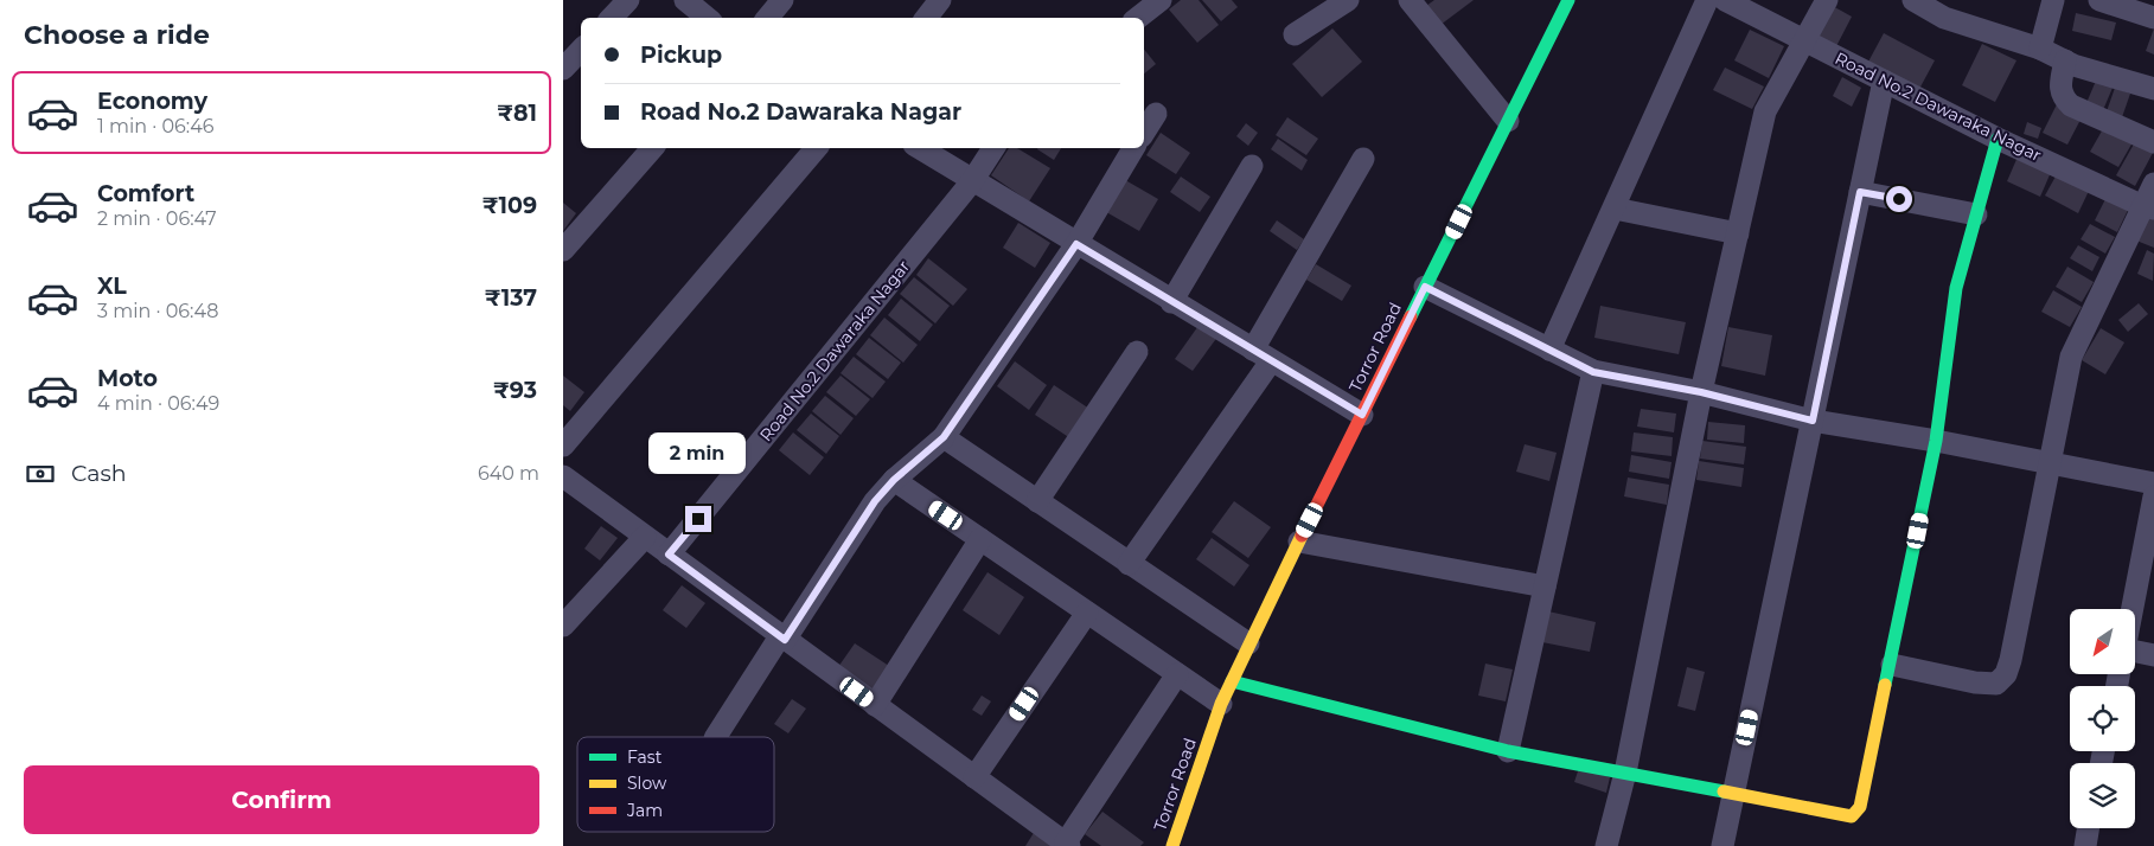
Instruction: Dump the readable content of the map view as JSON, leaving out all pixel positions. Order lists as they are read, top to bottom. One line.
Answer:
{"streets":{"street":["Road No.2 Dawaraka Nagar","Torror Road"]},"legend":["Fast","Slow","Jam"],"north":"bottom left","page":{"heading":"Choose a ride","banner":["Pickup","Road No.2 Dawaraka Nagar"],"list":[{"name":"Economy","note":"1 min · 06:46","value":"₹81"},{"name":"Comfort","note":"2 min · 06:47","value":"₹109"},{"name":"XL","note":"3 min · 06:48","value":"₹137"},{"name":"Moto","note":"4 min · 06:49","value":"₹93"}],"bubble":"2 min","pay":["Cash","640 m"],"buttons":"Confirm"}}
